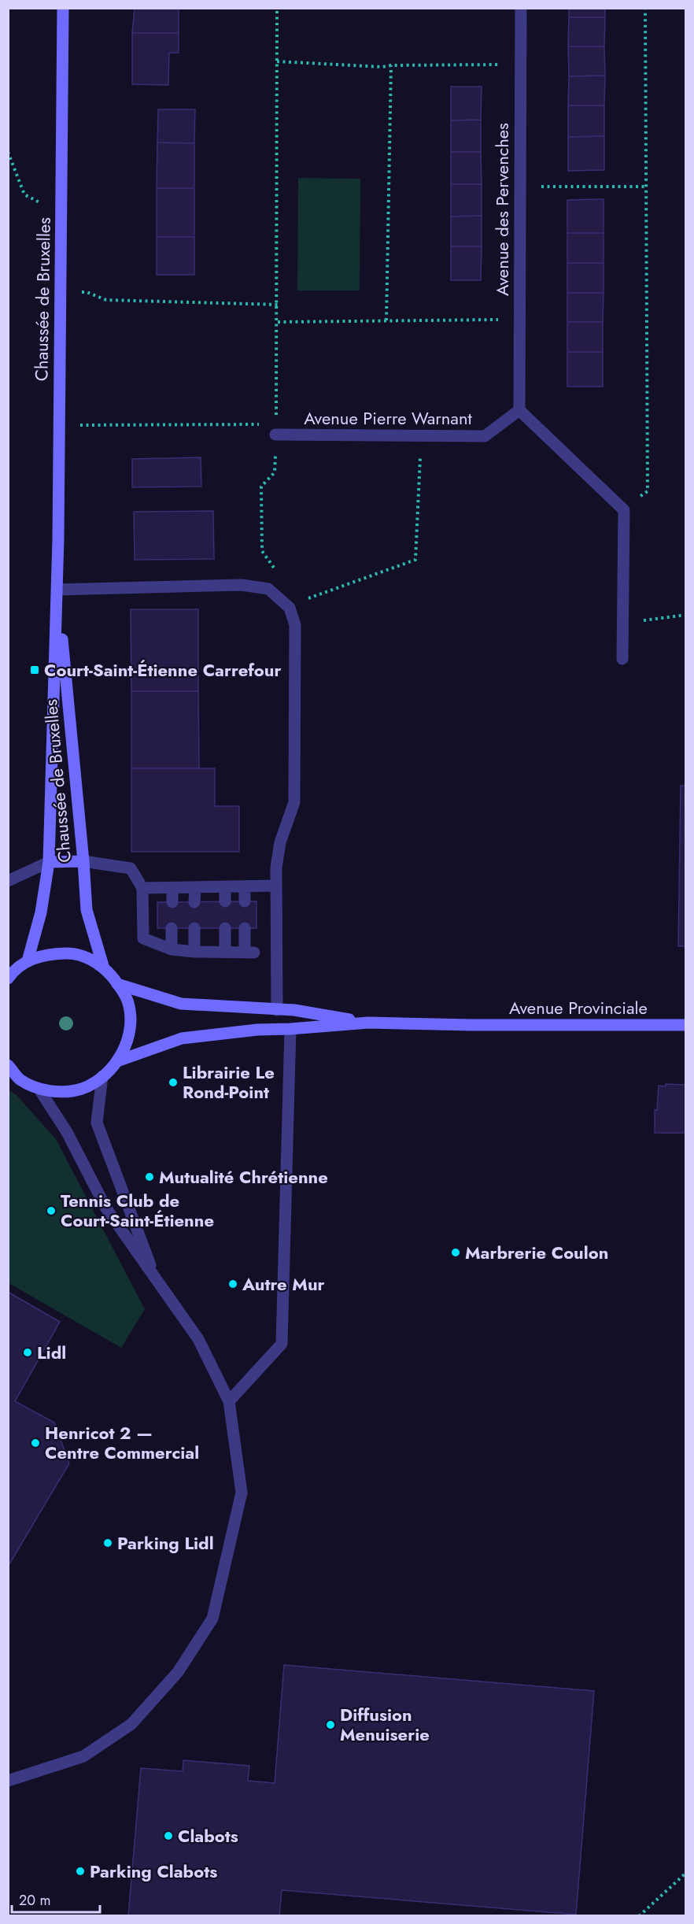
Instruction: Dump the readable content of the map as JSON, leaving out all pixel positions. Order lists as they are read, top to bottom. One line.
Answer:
{"streets":{"main road":["Chaussée de Bruxelles","Avenue Provinciale"],"street":["Avenue des Pervenches","Avenue Pierre Warnant"]},"crossings":[["Avenue des Pervenches","Avenue Pierre Warnant"]],"places":{"transit":["Court-Saint-Étienne Carrefour"],"other":["Librairie Le Rond-Point","Mutualité Chrétienne","Tennis Club de Court-Saint-Étienne","Marbrerie Coulon","Autre Mur","Lidl","Henricot 2 — Centre Commercial","Parking Lidl","Diffusion Menuiserie","Clabots","Parking Clabots"]},"scale_bar":"20 m"}
